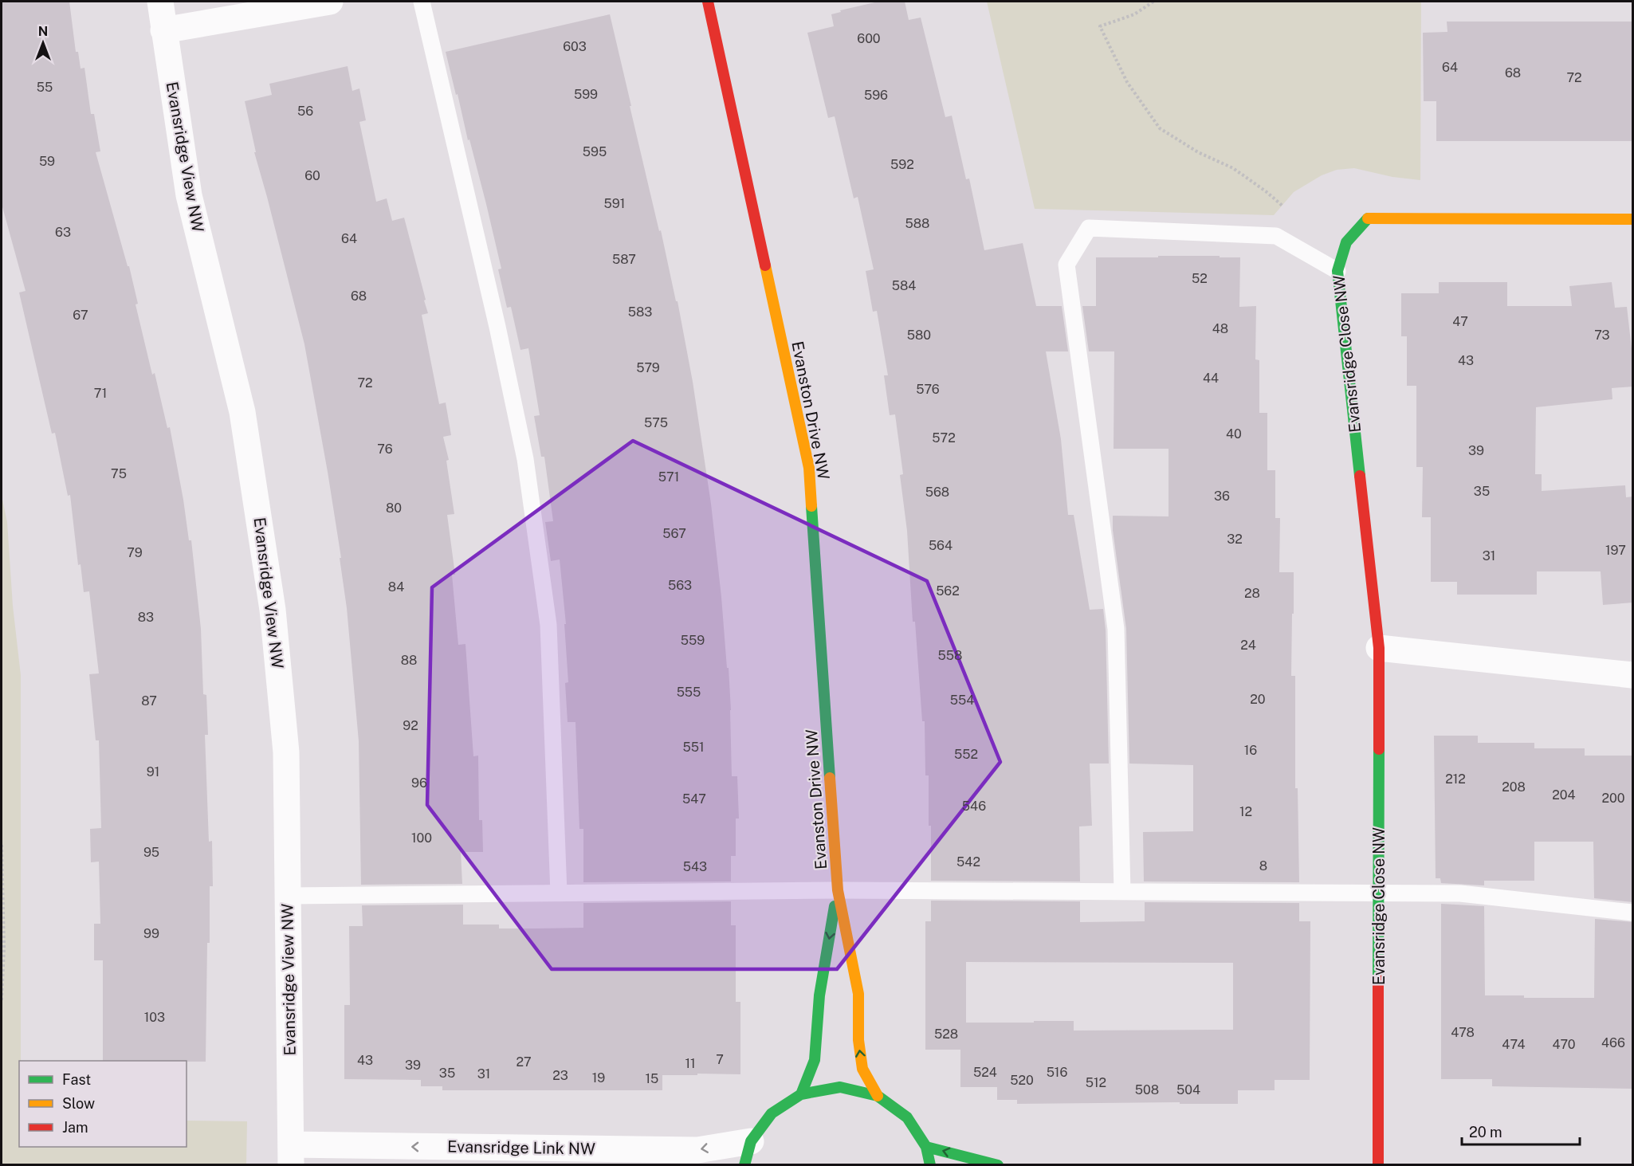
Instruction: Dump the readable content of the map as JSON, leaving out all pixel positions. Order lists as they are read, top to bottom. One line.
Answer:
{"streets":{"street":["Evansridge View NW","Evansridge Close NW","Evanston Drive NW","Evansridge Link NW"]},"crossings":[["Evansridge View NW","Evansridge Link NW"]],"one_way":["Evansridge Link NW"],"house_numbers":["600","603","64","68","72","55","599","596","56","595","59","592","60","591","588","63","64","587","52","584","68","583","67","47","48","580","73","43","579","44","72","576","71","575","40","572","76","39","75","571","35","568","36","80","567","32","564","197","79","31","563","84","562","28","83","559","24","558","88","555","20","554","87","92","551","16","552","91","212","96","208","204","200","547","546","12","100","95","542","8","543","99","103","478","528","466","474","470","7","43","27","11","39","524","516","35","31","23","19","15","520","512","508","504"],"legend":["Fast","Slow","Jam"],"scale_bar":"20 m","north":"top"}
